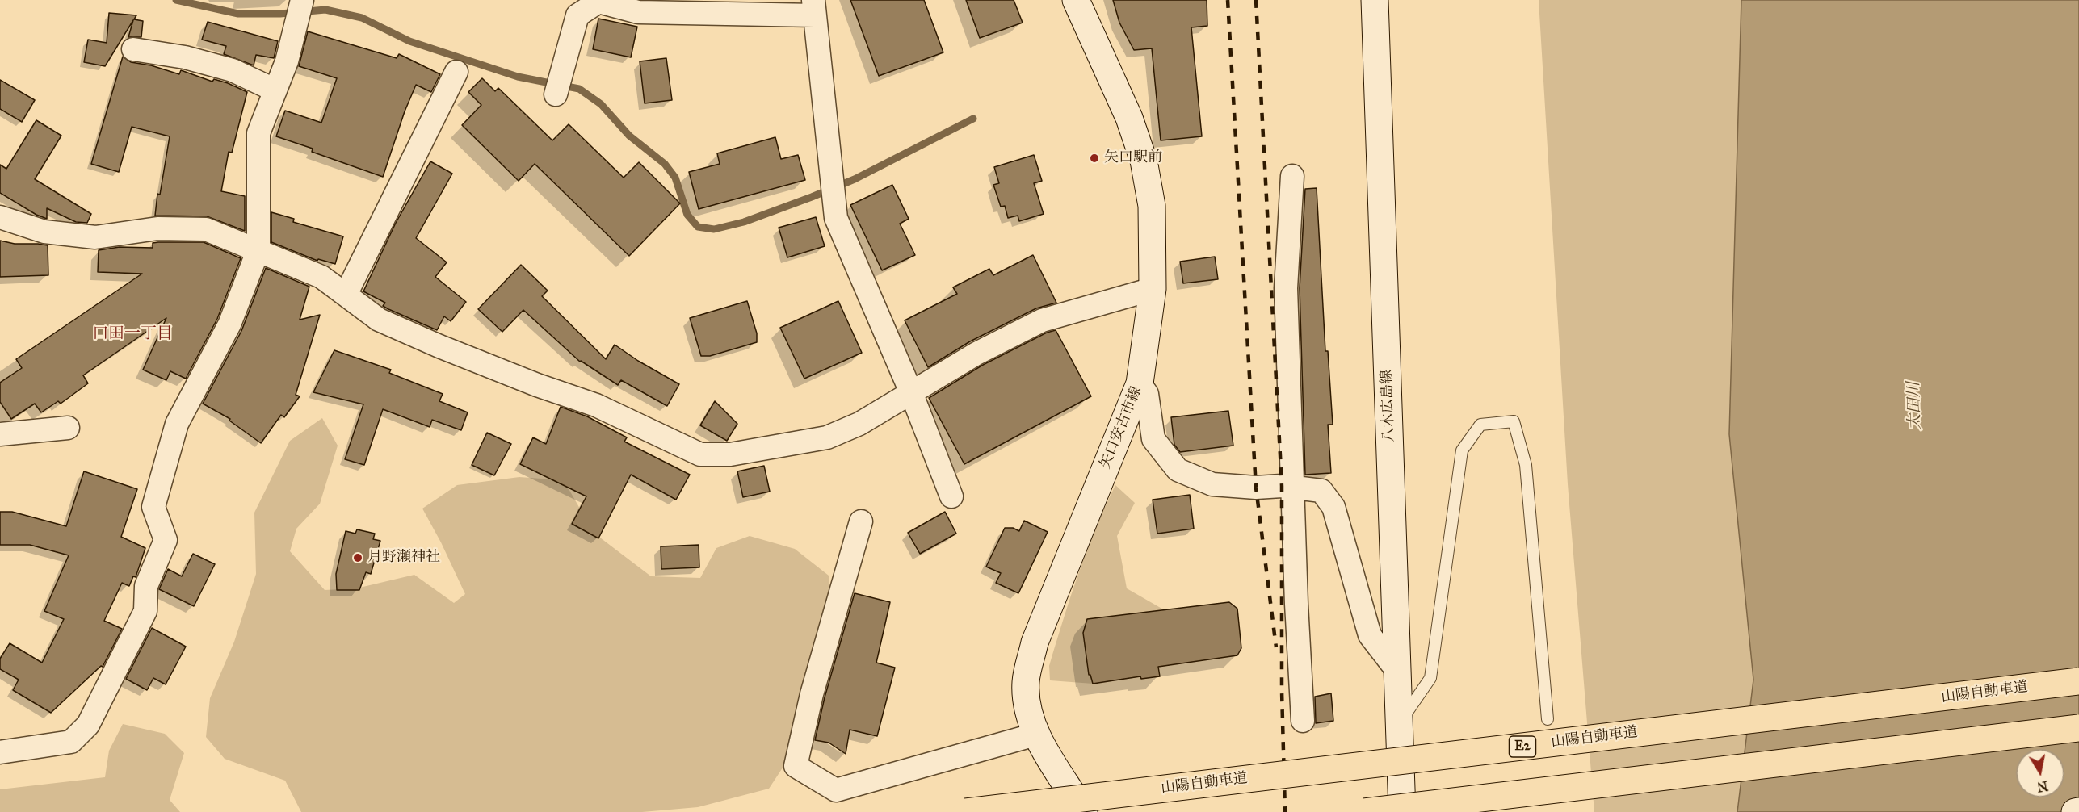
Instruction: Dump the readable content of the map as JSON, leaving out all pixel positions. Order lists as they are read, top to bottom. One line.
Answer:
{"streets":{"highway":["山陽自動車道","E2"],"main road":["八木広島線","矢口安古市線"]},"districts":["口田一丁目"],"water":["太田川"],"places":["矢口駅前","月野瀬神社"],"north":"bottom"}
